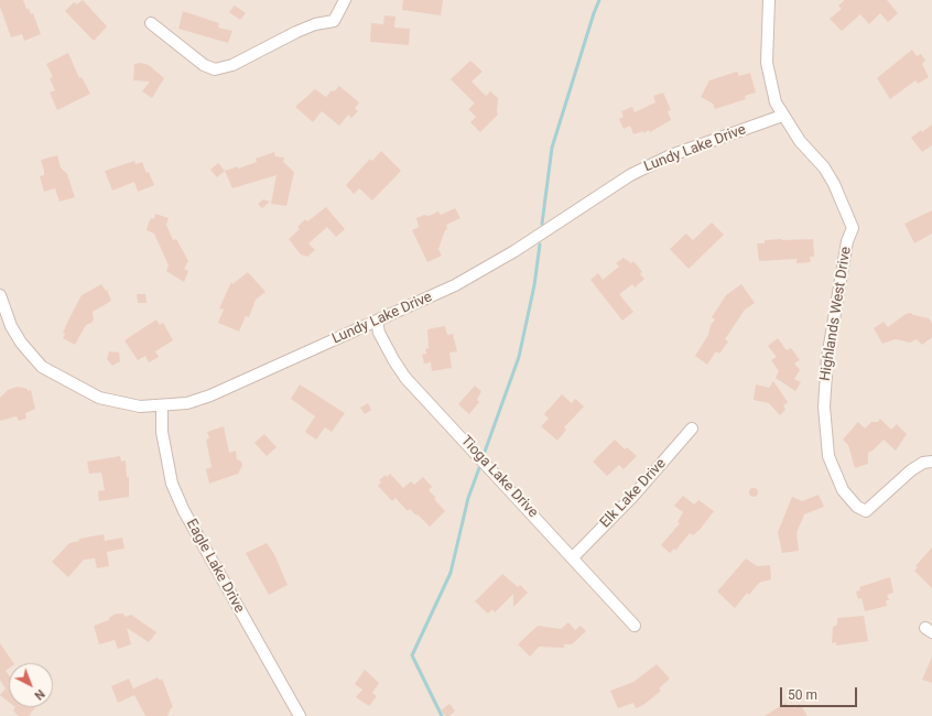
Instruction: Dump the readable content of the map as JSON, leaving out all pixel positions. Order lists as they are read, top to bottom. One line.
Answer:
{"streets":{"street":["Lundy Lake Drive","Highlands West Drive","Tioga Lake Drive","Elk Lake Drive","Eagle Lake Drive"]},"crossings":[["Lundy Lake Drive","Highlands West Drive"],["Lundy Lake Drive","Tioga Lake Drive"],["Lundy Lake Drive","Eagle Lake Drive"],["Tioga Lake Drive","Elk Lake Drive"]],"scale_bar":"50 m","north":"bottom right"}
